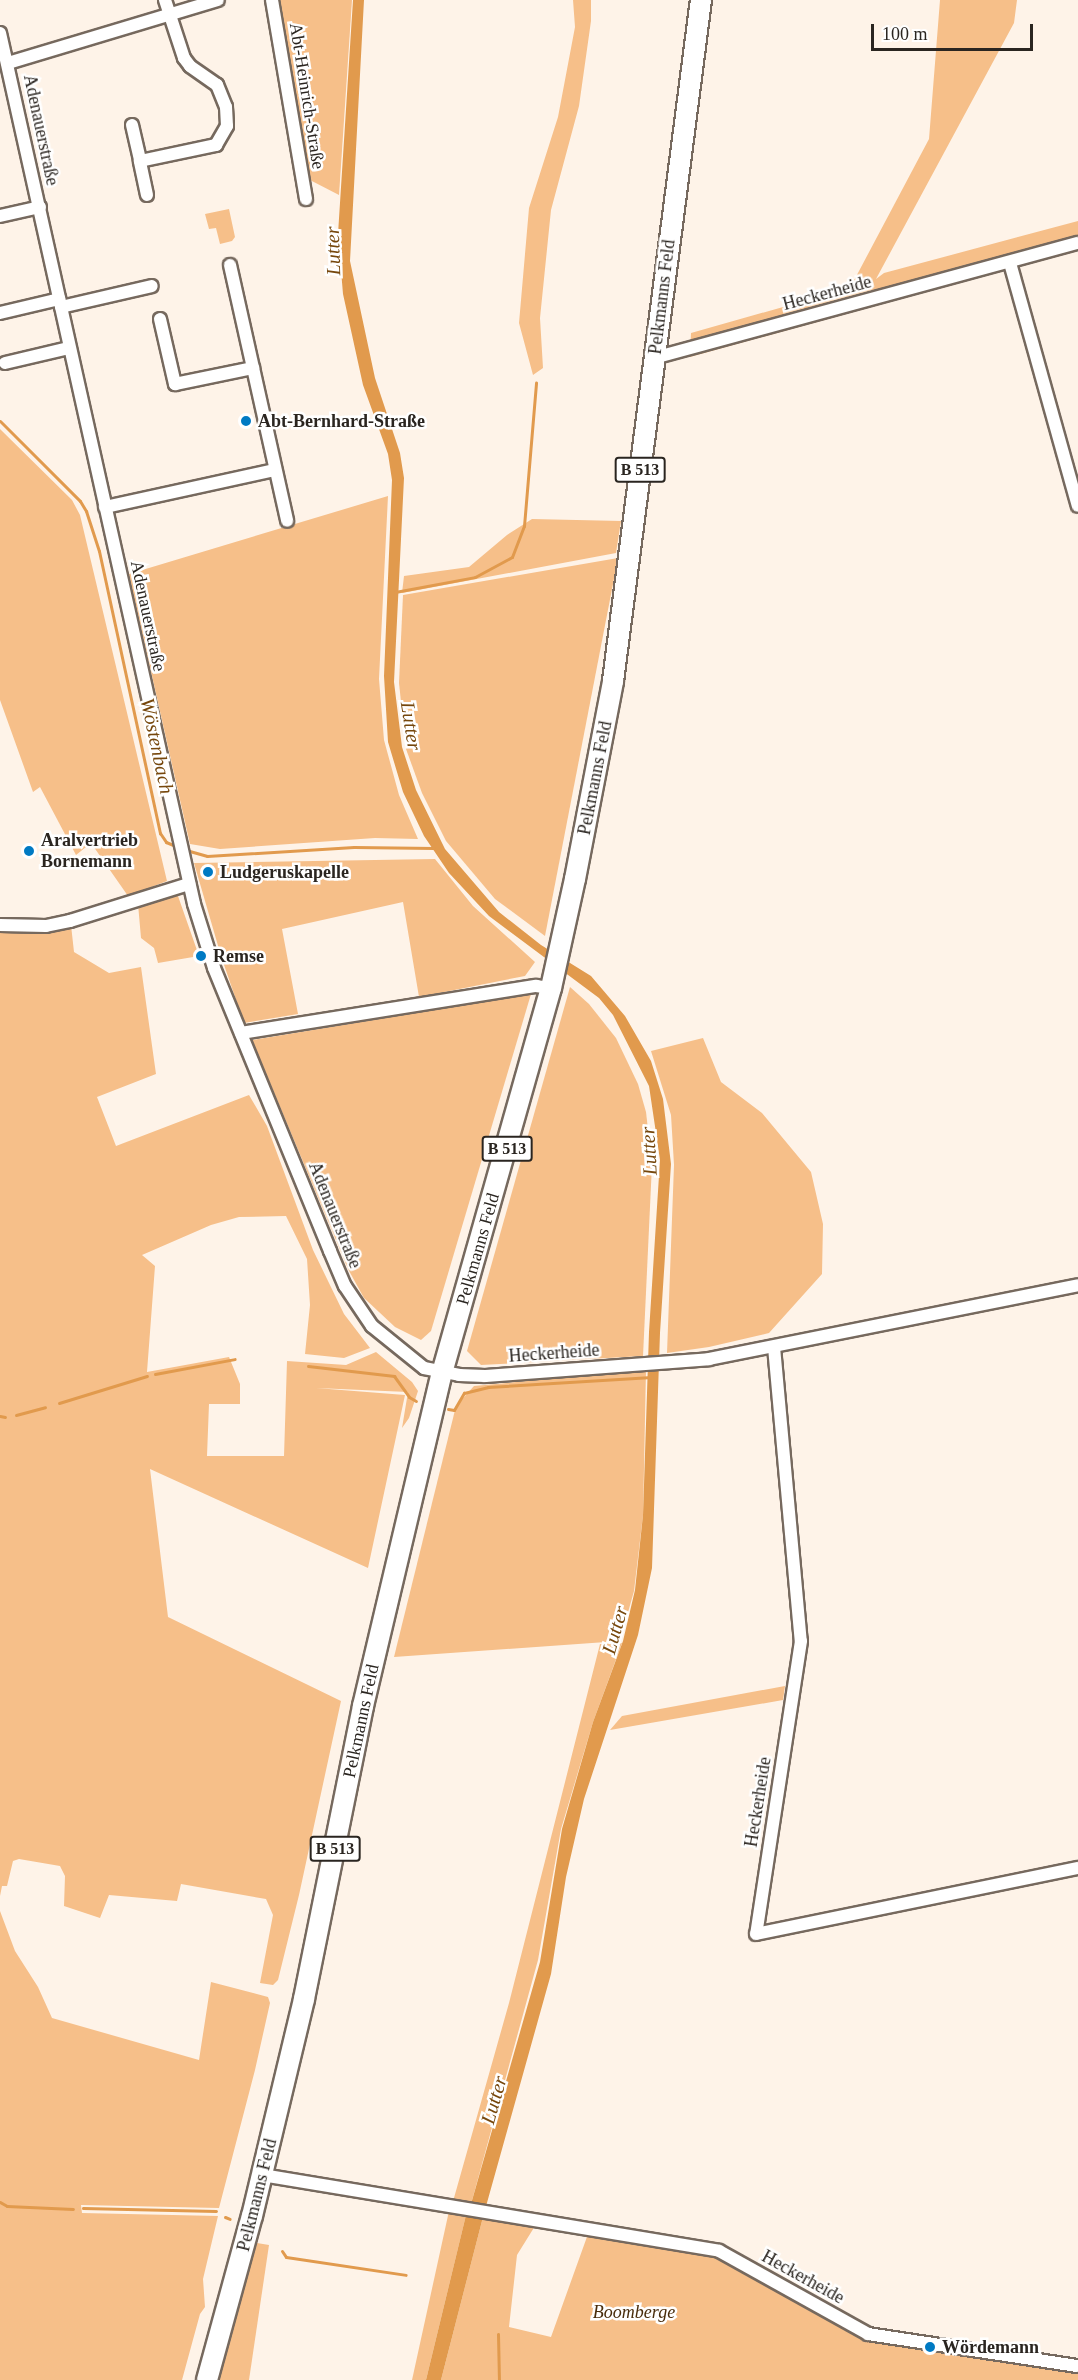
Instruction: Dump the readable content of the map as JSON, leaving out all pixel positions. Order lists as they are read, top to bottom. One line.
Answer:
{"streets":{"main road":["Pelkmanns Feld","B 513"],"street":["Abt-Heinrich-Straße","Adenauerstraße","Heckerheide"]},"crossings":[["Adenauerstraße","Heckerheide"],["Adenauerstraße","Pelkmanns Feld"],["Heckerheide","Pelkmanns Feld"]],"water":["Lutter","Wöstenbach"],"parks":["Boomberge"],"places":["Abt-Bernhard-Straße","Aralvertrieb Bornemann","Ludgeruskapelle","Remse","Wördemann"],"scale_bar":"100 m"}
